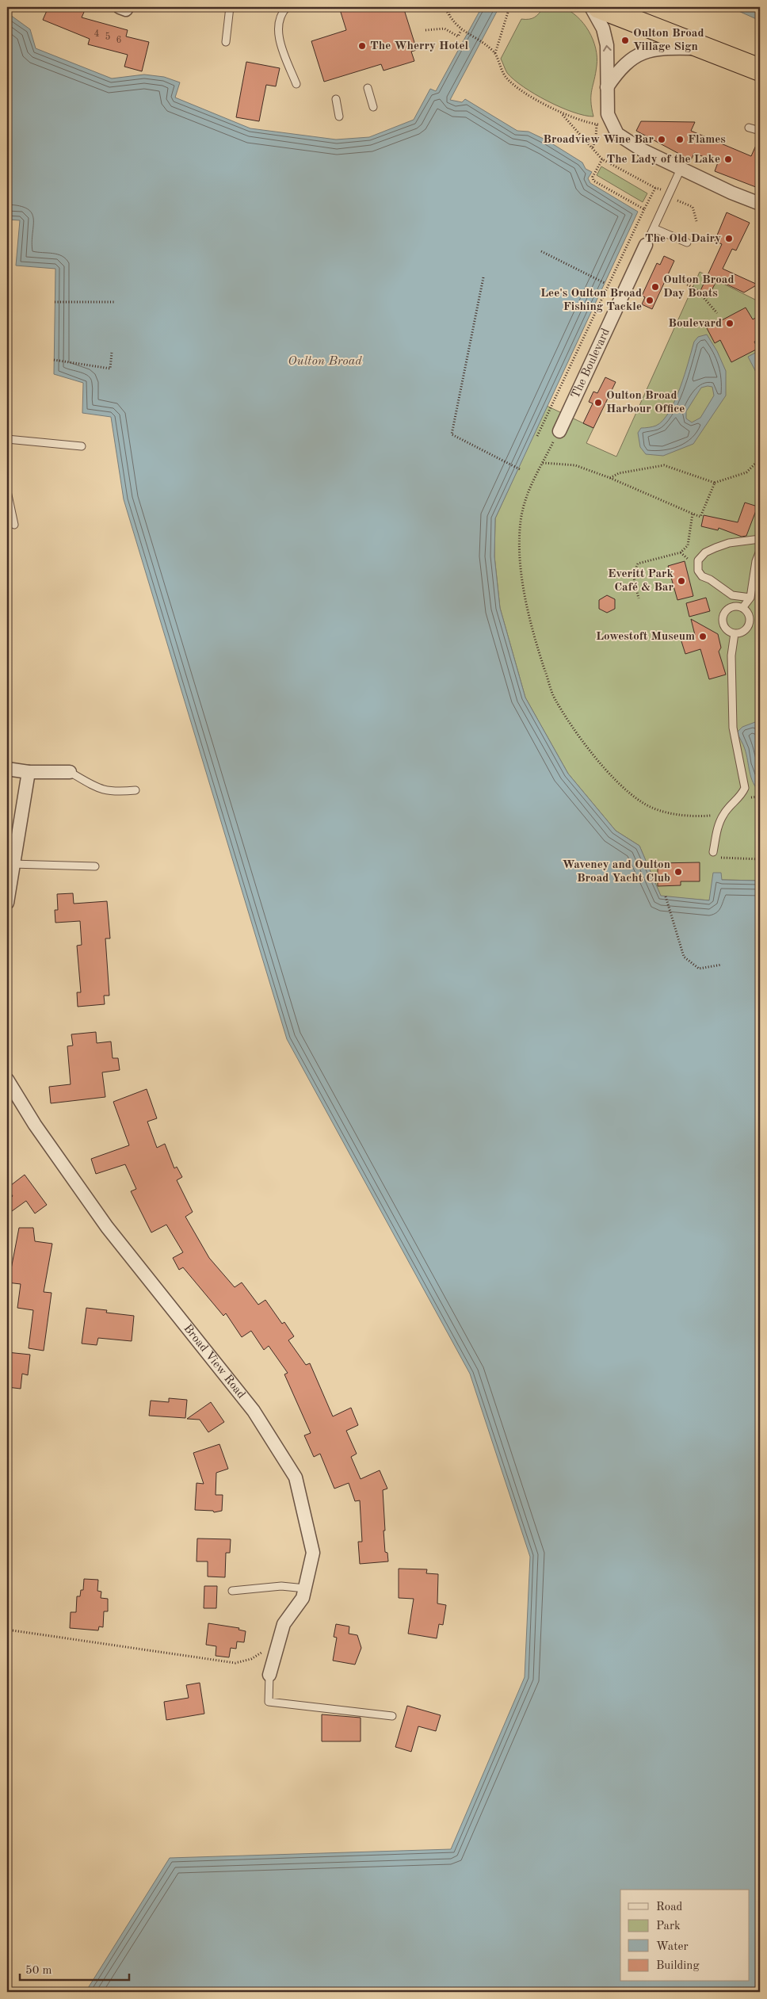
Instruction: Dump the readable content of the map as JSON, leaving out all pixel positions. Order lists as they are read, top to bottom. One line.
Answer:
{"streets":{"street":["The Boulevard","Broad View Road"]},"water":["Oulton Broad"],"places":["Oulton Broad Village Sign","The Wherry Hotel","Broadview Wine Bar","Flames","The Lady of the Lake","The Old Dairy","Oulton Broad Day Boats","Lee's Oulton Broad Fishing Tackle","Boulevard","Oulton Broad Harbour Office","Everitt Park Café & Bar","Lowestoft Museum","Waveney and Oulton Broad Yacht Club"],"house_numbers":["4","5","6"],"legend":["Road","Park","Water","Building"],"scale_bar":"50 m"}
